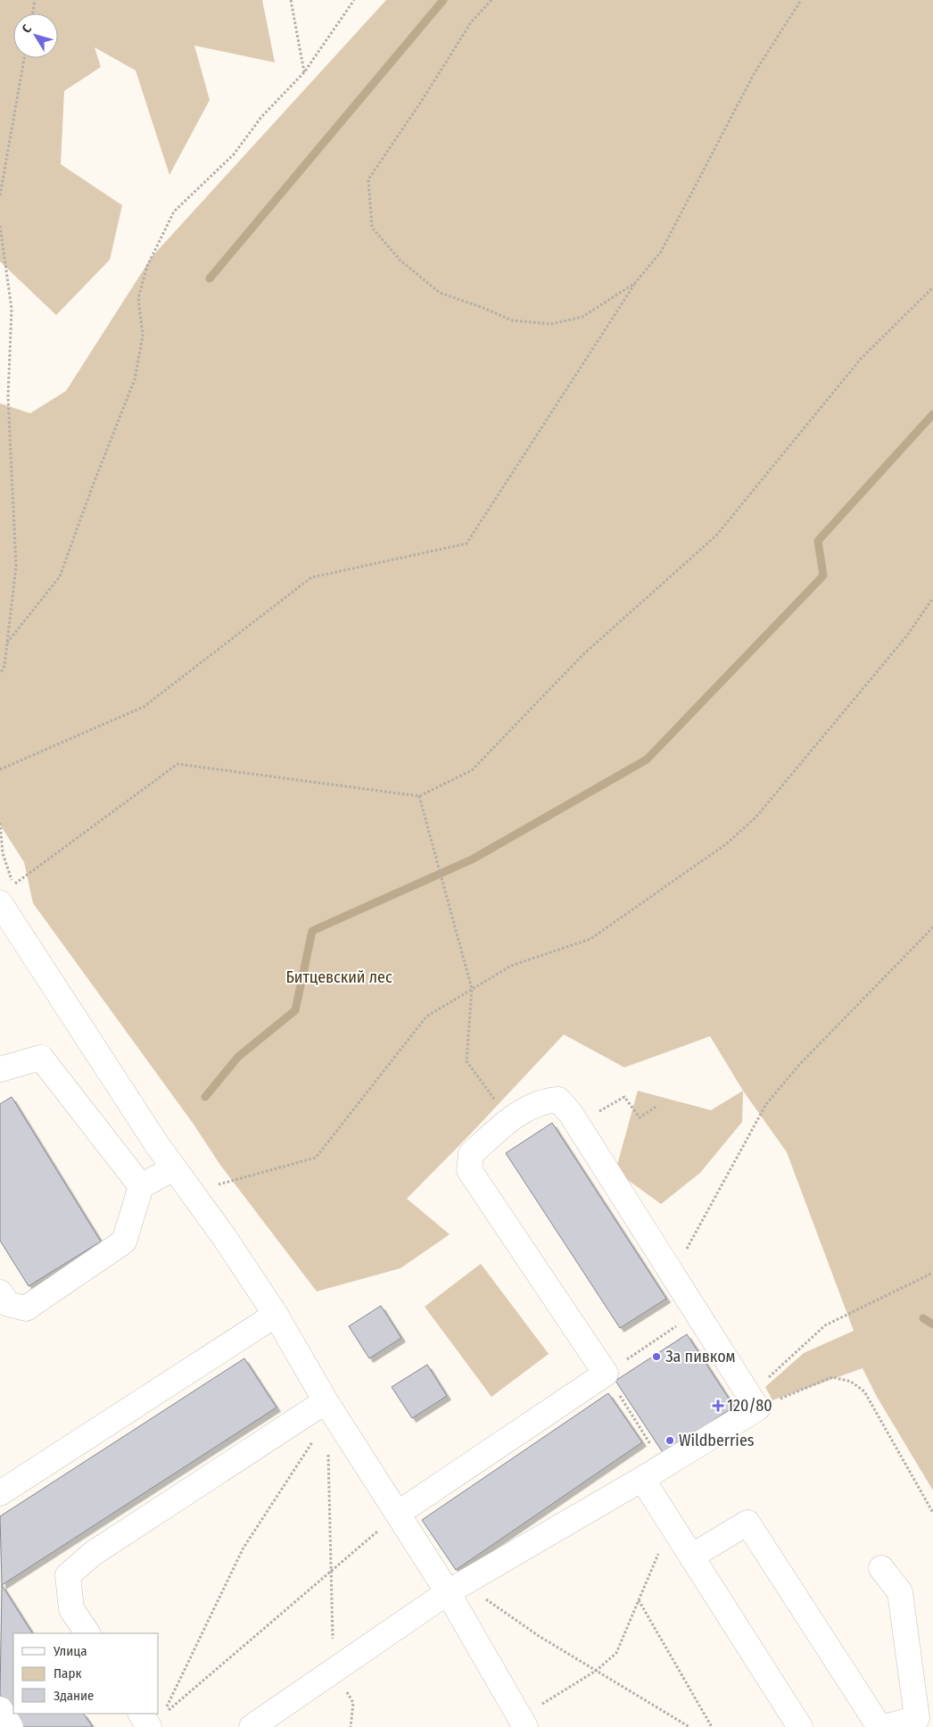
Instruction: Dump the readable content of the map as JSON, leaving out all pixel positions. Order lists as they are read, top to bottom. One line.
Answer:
{"parks":["Битцевский лес"],"places":{"other":["За пивком","Wildberries"],"health":["120/80"]},"legend":["Улица","Парк","Здание"],"north":"top left"}
